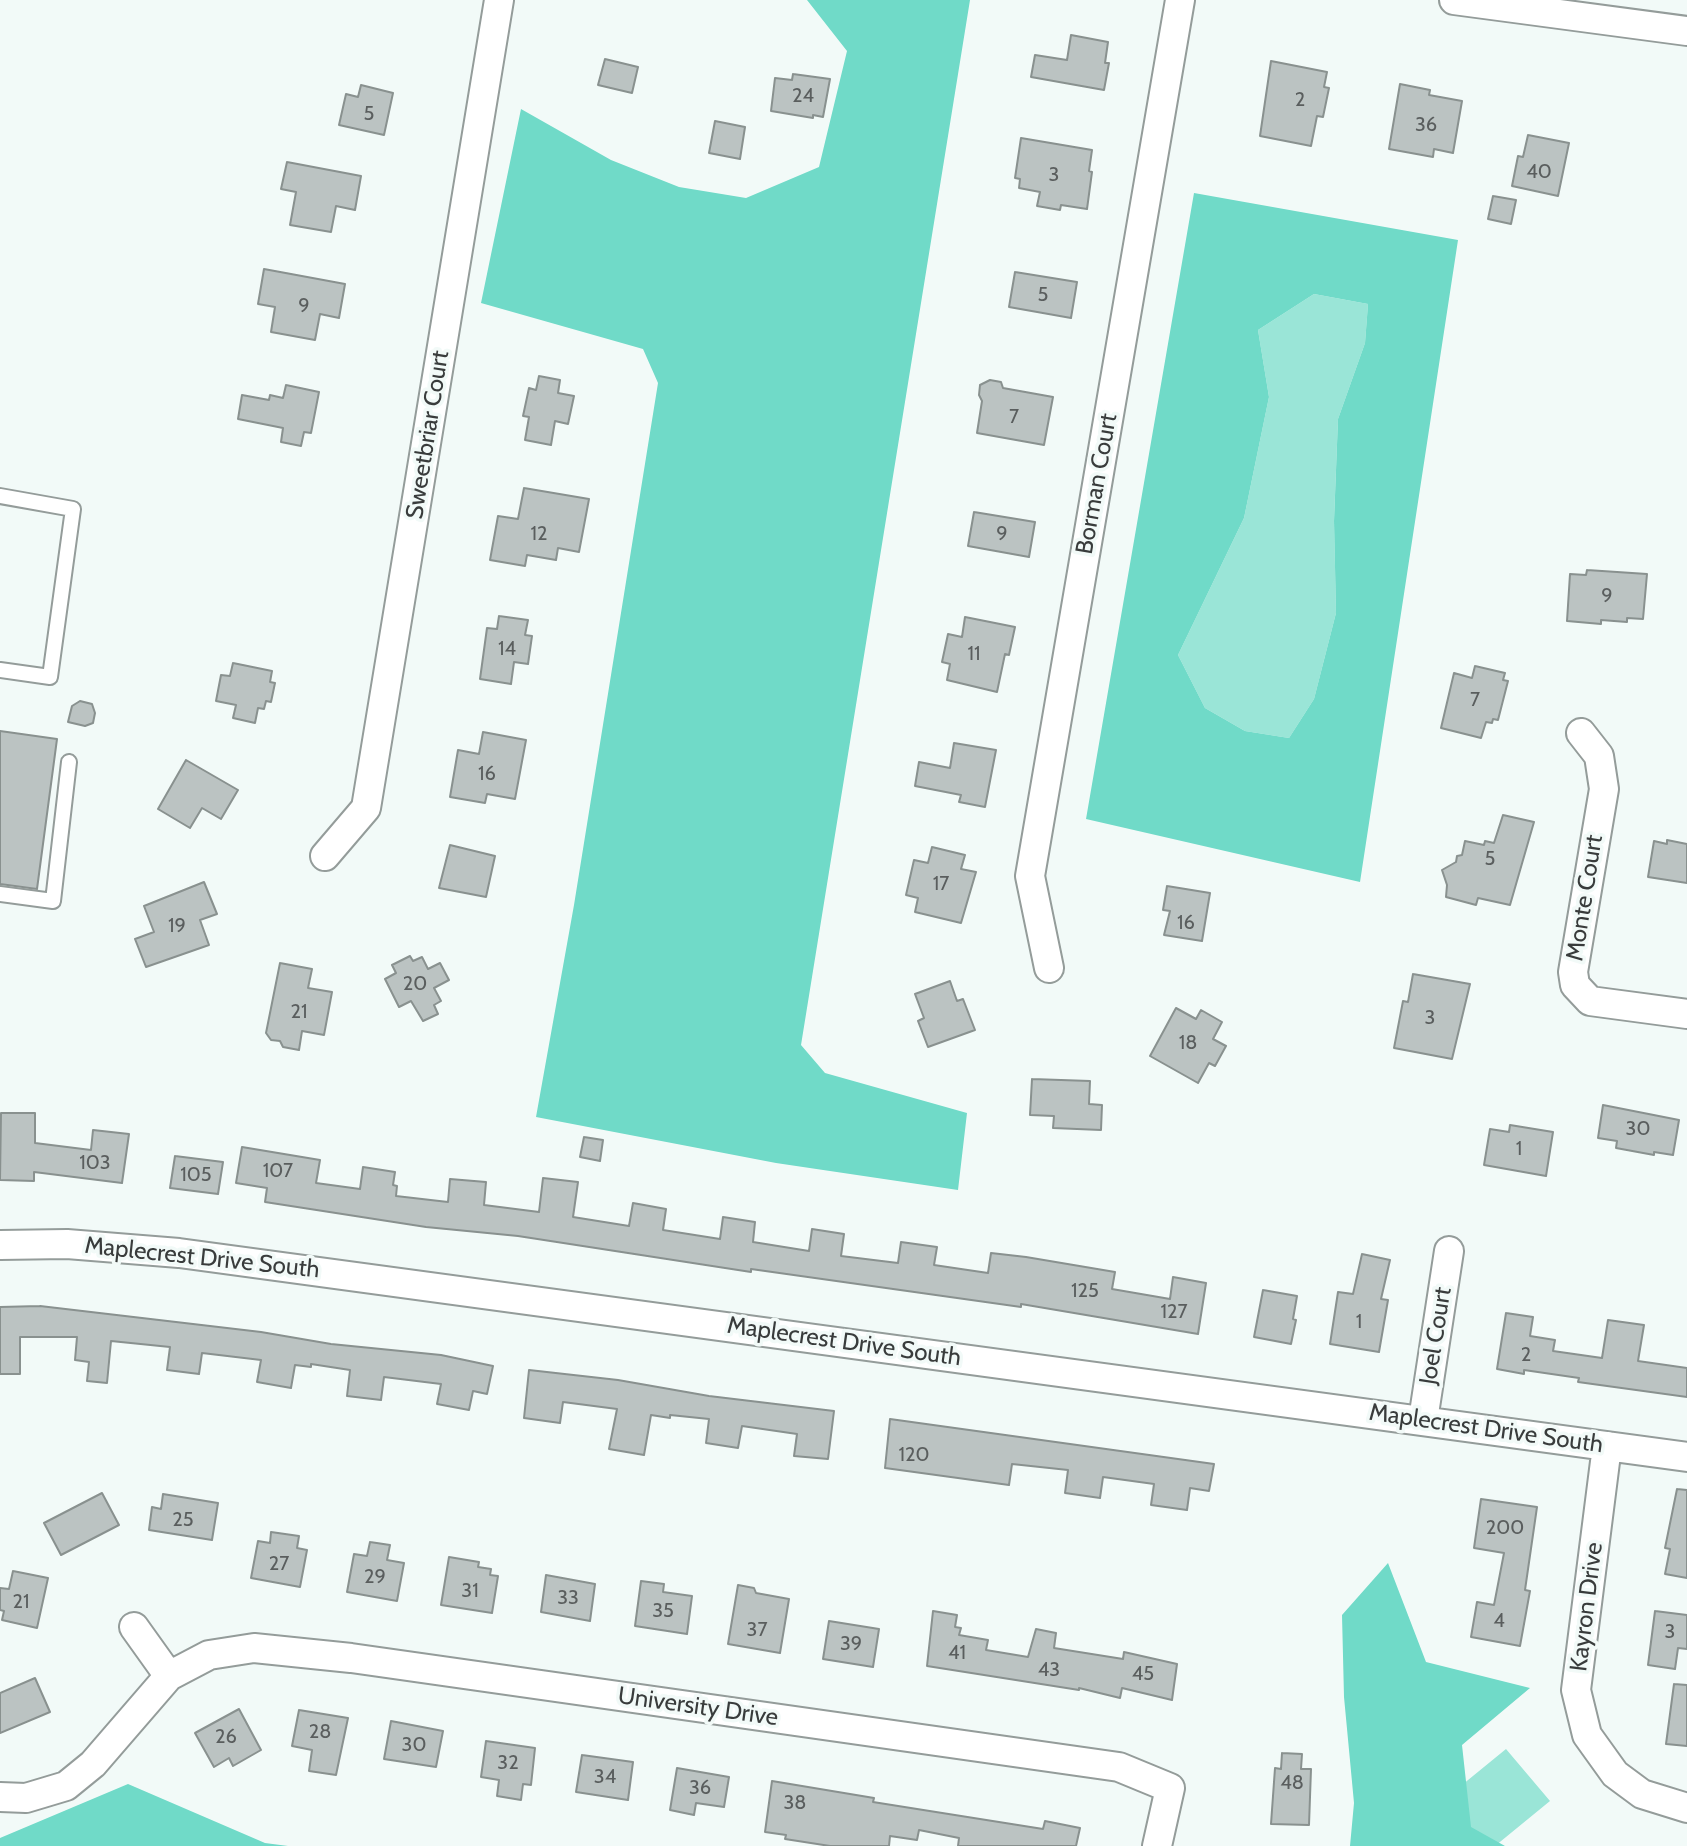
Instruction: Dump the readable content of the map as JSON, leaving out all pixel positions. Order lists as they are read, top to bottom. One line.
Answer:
{"streets":{"street":["Sweetbriar Court","Borman Court","Monte Court","Maplecrest Drive South","Joel Court","Kayron Drive","University Drive"]},"crossings":[["Maplecrest Drive South","Joel Court"],["Maplecrest Drive South","Kayron Drive"]],"house_numbers":["24","2","5","36","40","3","5","9","7","12","9","9","14","11","7","16","5","17","16","19","20","21","3","18","30","1","103","107","105","125","127","1","2","120","25","200","27","29","31","33","21","35","4","37","3","39","41","43","45","28","26","30","32","34","48","36","38"]}
